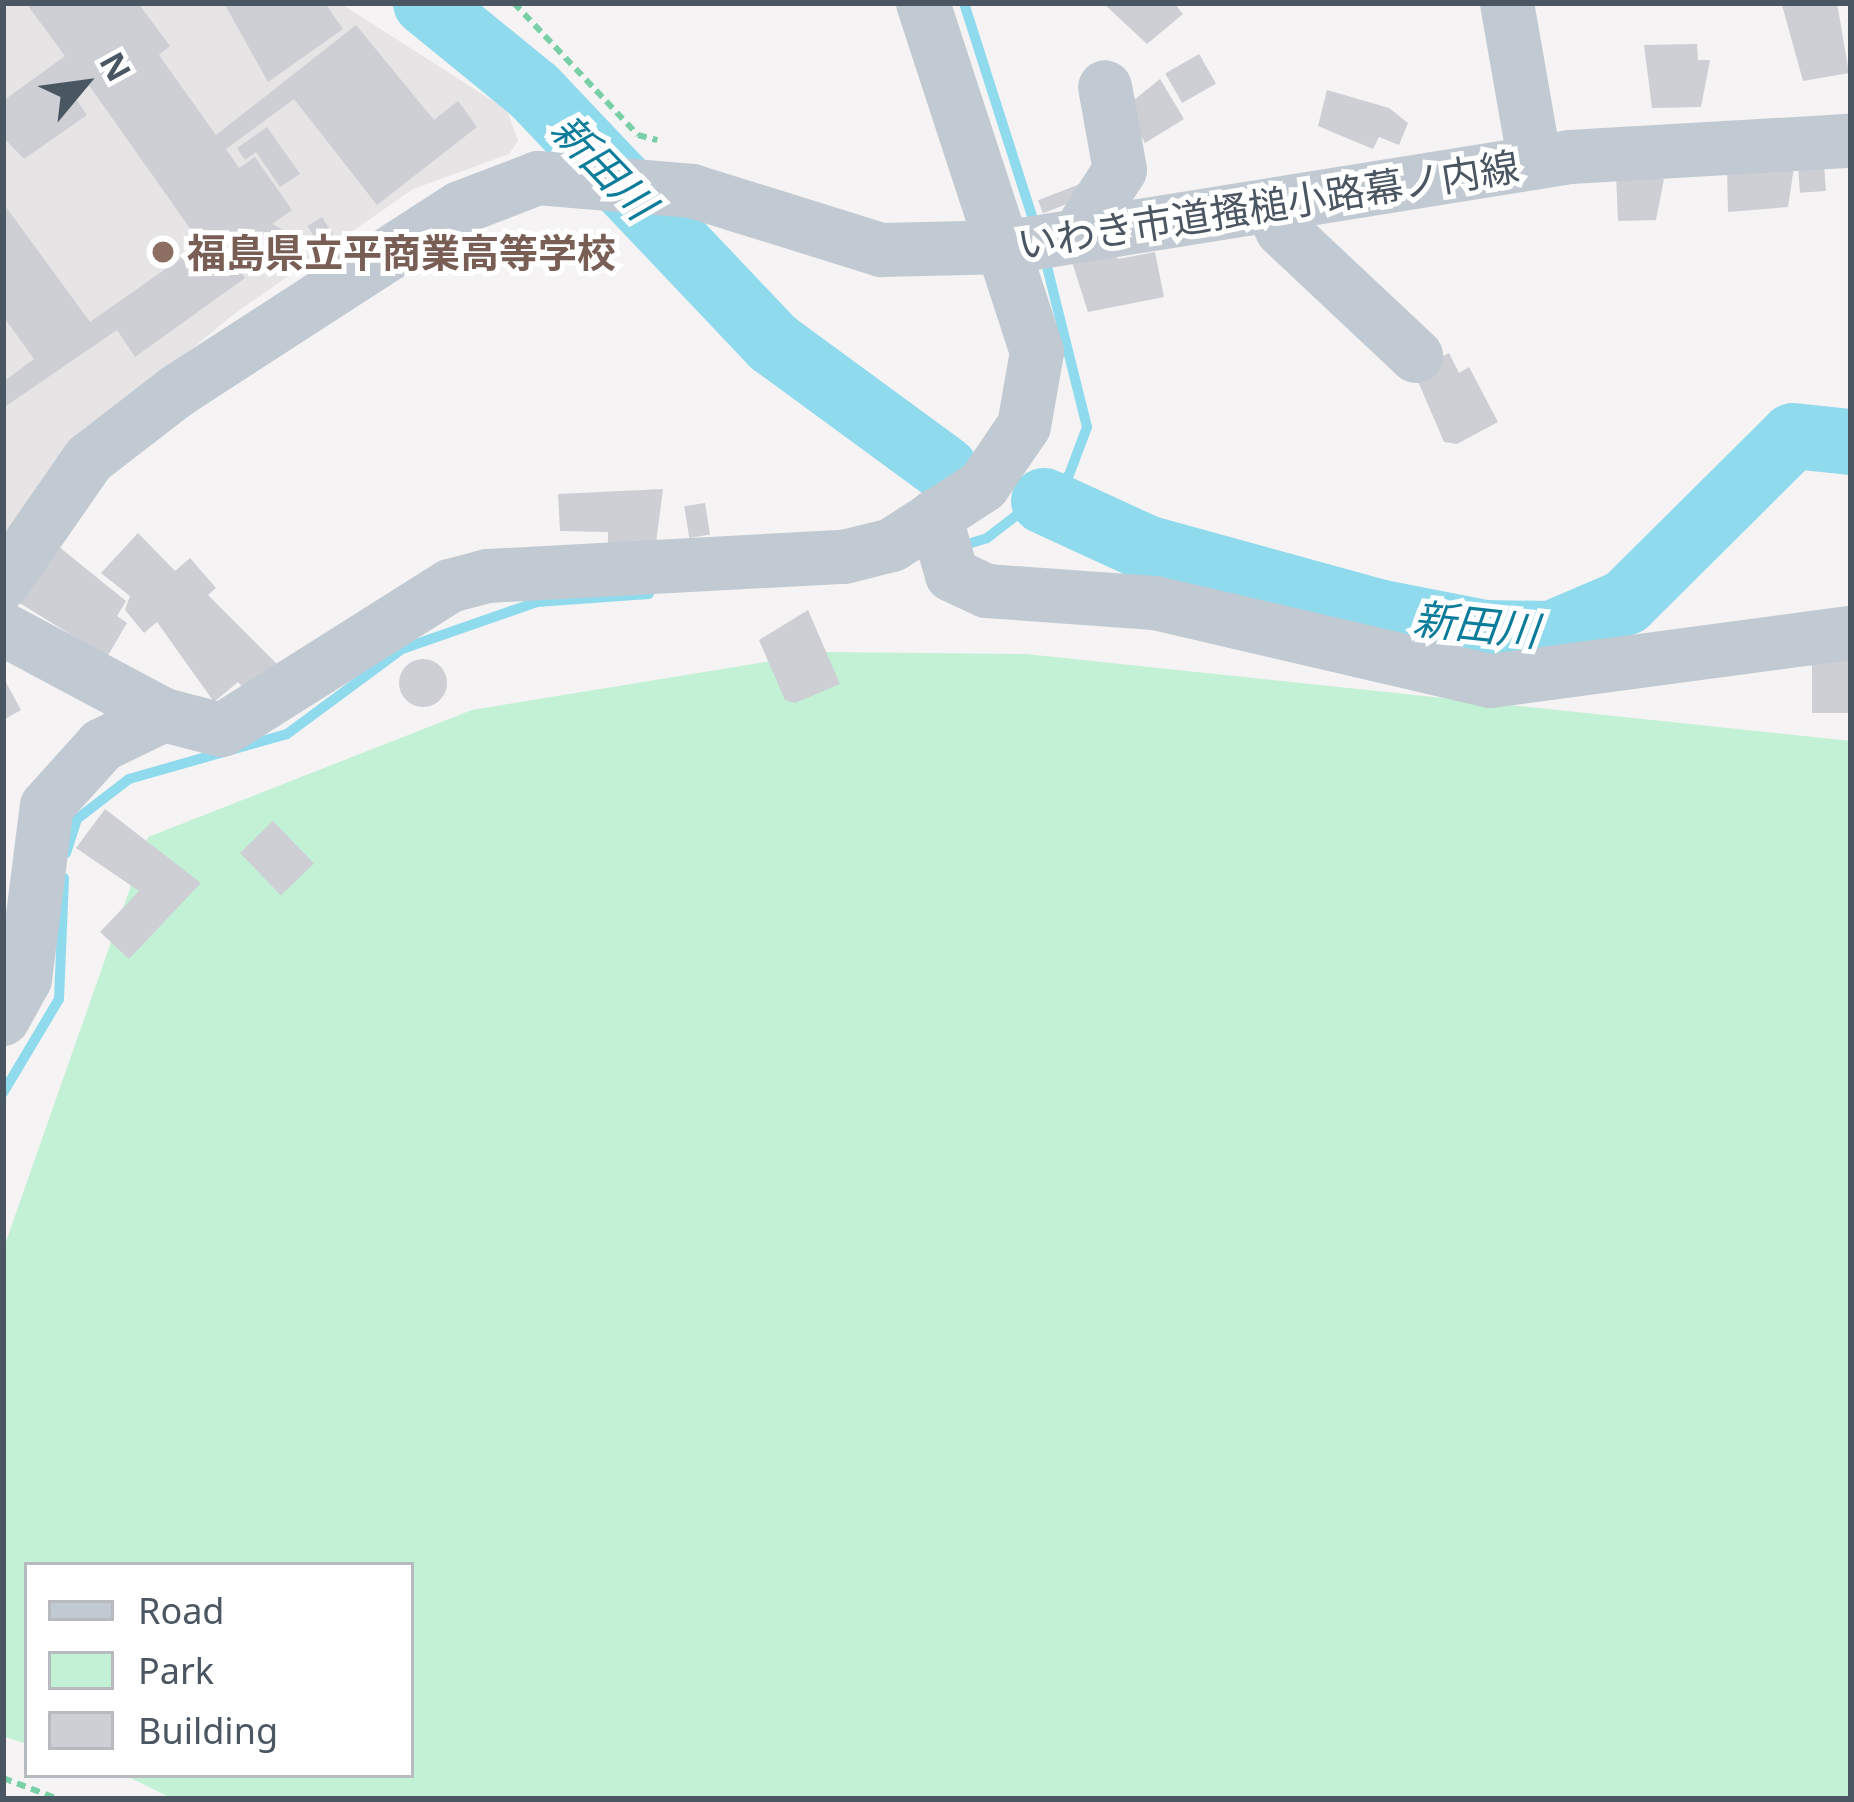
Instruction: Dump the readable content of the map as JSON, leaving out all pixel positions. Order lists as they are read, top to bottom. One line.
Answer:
{"streets":{"street":["いわき市道搔槌小路幕ノ内線"]},"water":["新田川"],"places":["福島県立平商業高等学校"],"legend":["Road","Park","Building"],"north":"top right"}
